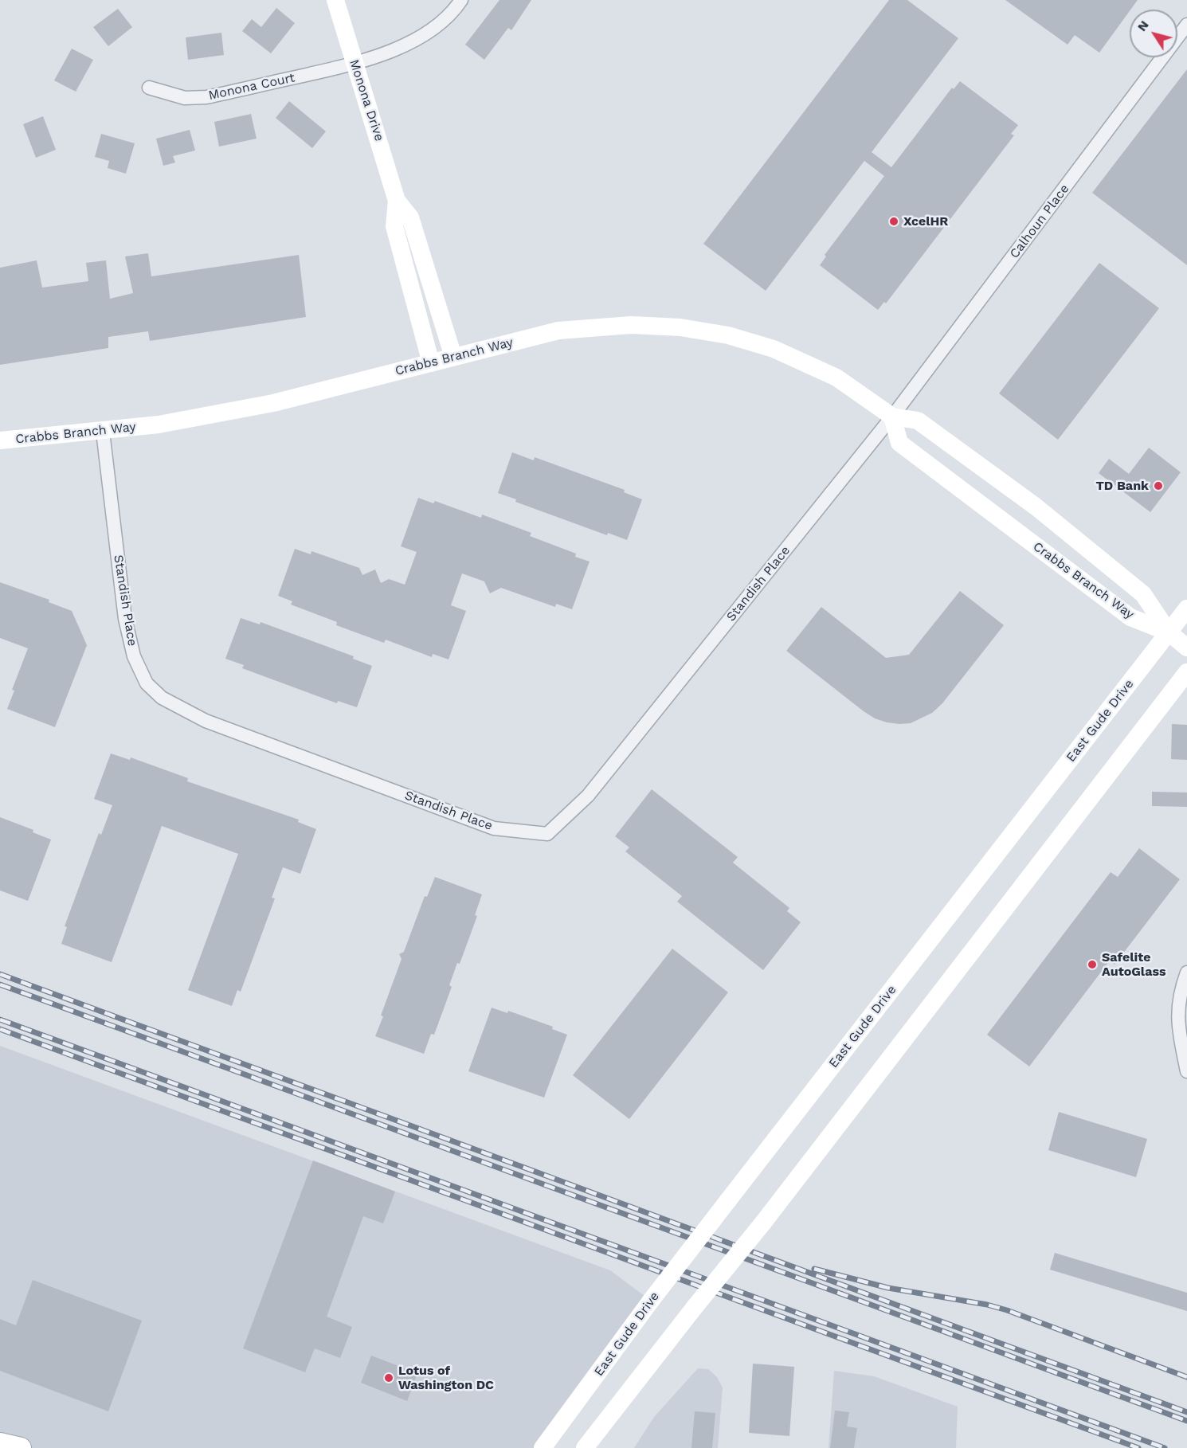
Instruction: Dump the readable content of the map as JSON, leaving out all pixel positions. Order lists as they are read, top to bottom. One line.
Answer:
{"streets":{"street":["Monona Court","Monona Drive","Calhoun Place","Crabbs Branch Way","Standish Place","East Gude Drive"]},"crossings":[["Monona Court","Monona Drive"],["Monona Drive","Crabbs Branch Way"],["Calhoun Place","Crabbs Branch Way"],["Calhoun Place","Standish Place"],["Crabbs Branch Way","Standish Place"],["Crabbs Branch Way","East Gude Drive"]],"places":["XcelHR","TD Bank","Safelite AutoGlass","Lotus of Washington DC"],"north":"top left"}
